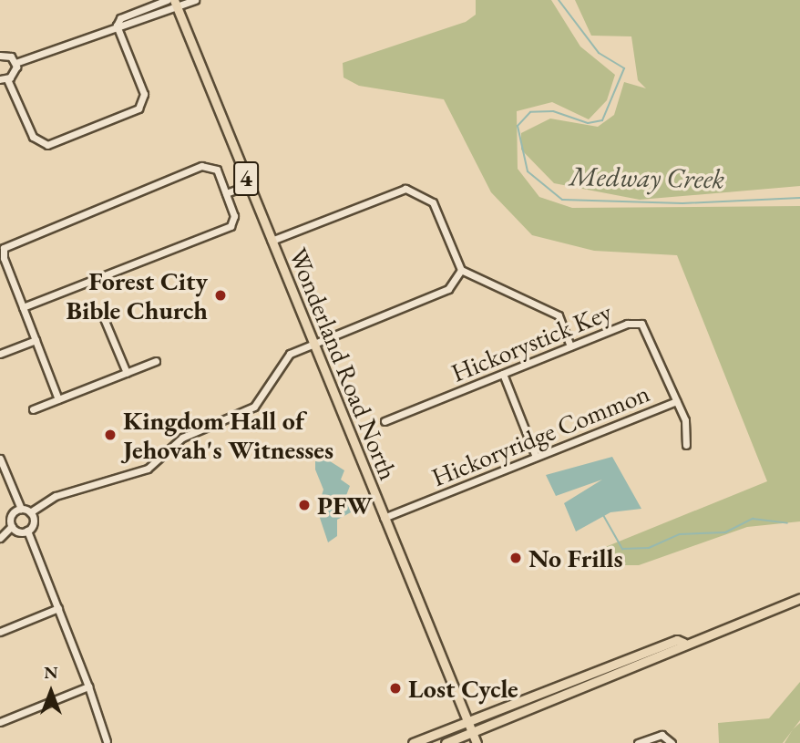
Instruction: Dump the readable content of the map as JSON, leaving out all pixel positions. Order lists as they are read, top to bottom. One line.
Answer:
{"streets":{"main road":["4","Wonderland Road North"],"street":["Hickorystick Key","Hickoryridge Common"]},"crossings":[["Hickorystick Key","Hickoryridge Common"],["Wonderland Road North","Hickoryridge Common"]],"water":["Medway Creek"],"places":["Forest City Bible Church","Kingdom Hall of Jehovah's Witnesses","PFW","No Frills","Lost Cycle"],"north":"top"}
